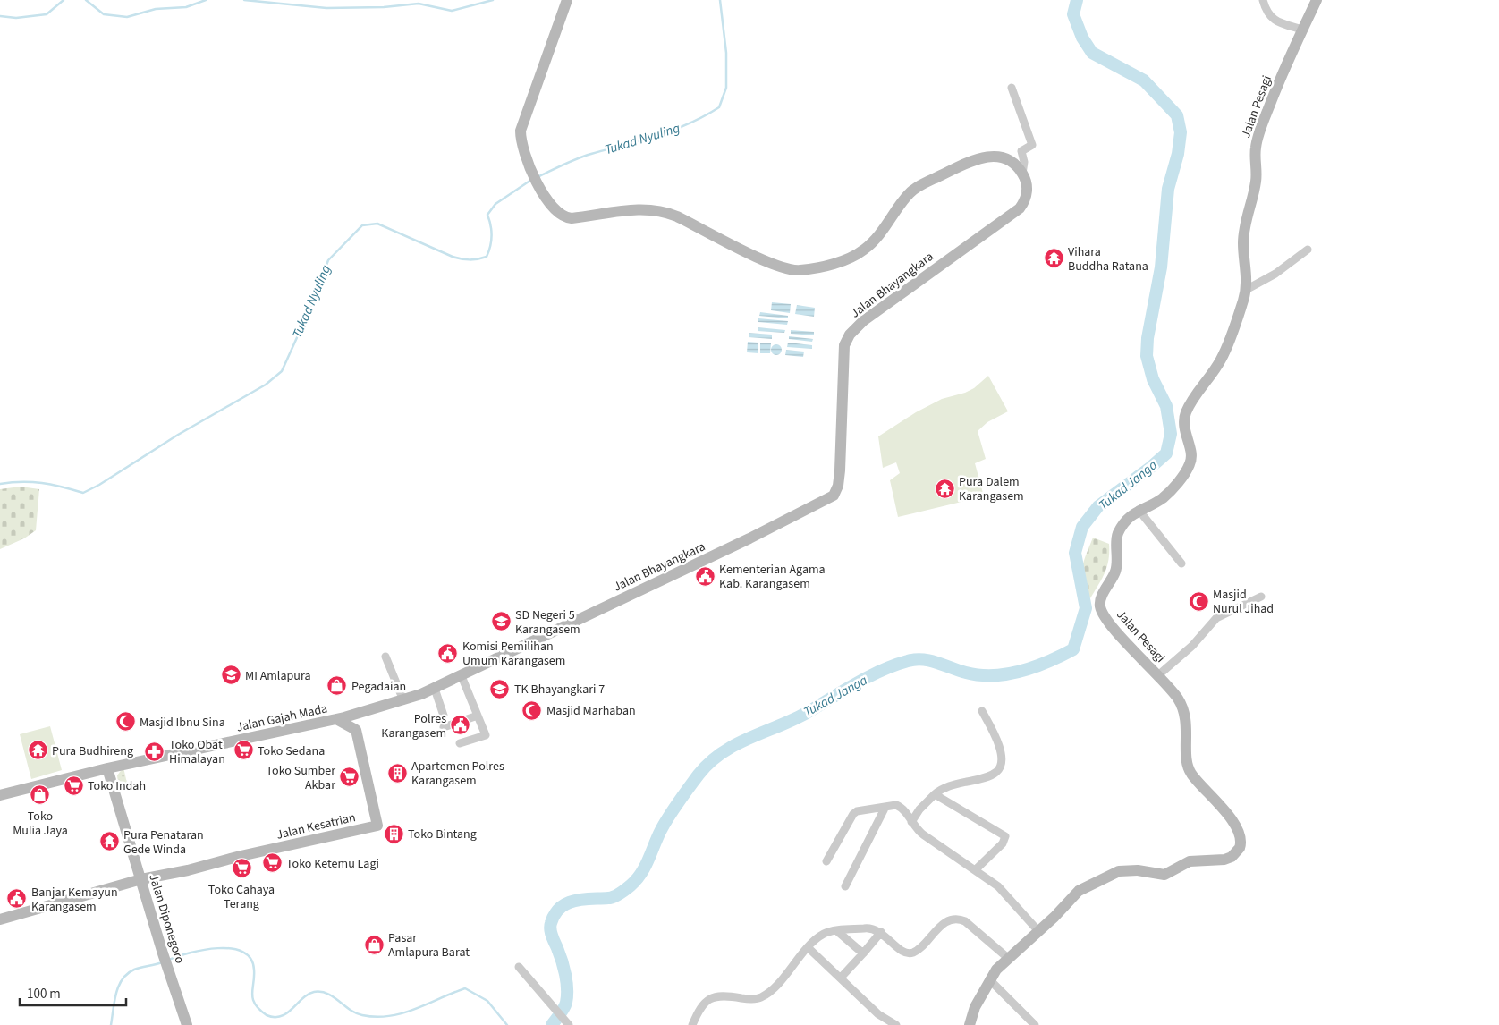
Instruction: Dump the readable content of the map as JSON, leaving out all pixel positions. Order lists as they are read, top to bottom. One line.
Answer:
{"streets":{"street":["Jalan Pesagi","Jalan Bhayangkara","Jalan Gajah Mada","Jalan Kesatrian","Jalan Diponegoro"]},"crossings":[["Jalan Bhayangkara","Jalan Gajah Mada"],["Jalan Gajah Mada","Jalan Diponegoro"],["Jalan Kesatrian","Jalan Diponegoro"]],"water":["Tukad Nyuling","Tukad Janga"],"places":{"temple":["Vihara Buddha Ratana","Pura Dalem Karangasem","Pura Budhireng","Pura Penataran Gede Winda"],"public building":["Kementerian Agama Kab. Karangasem","Komisi Pemilihan Umum Karangasem","Polres Karangasem","Banjar Kemayun Karangasem"],"mosque":["Masjid Nurul Jihad","Masjid Marhaban","Masjid Ibnu Sina"],"school or university":["SD Negeri 5 Karangasem","MI Amlapura","TK Bhayangkari 7"],"shop":["Pegadaian","Toko Mulia Jaya","Pasar Amlapura Barat"],"supermarket":["Toko Sedana","Toko Sumber Akbar","Toko Indah","Toko Ketemu Lagi","Toko Cahaya Terang"],"pharmacy":["Toko Obat Himalayan"],"building":["Apartemen Polres Karangasem","Toko Bintang"]},"scale_bar":"100 m"}
